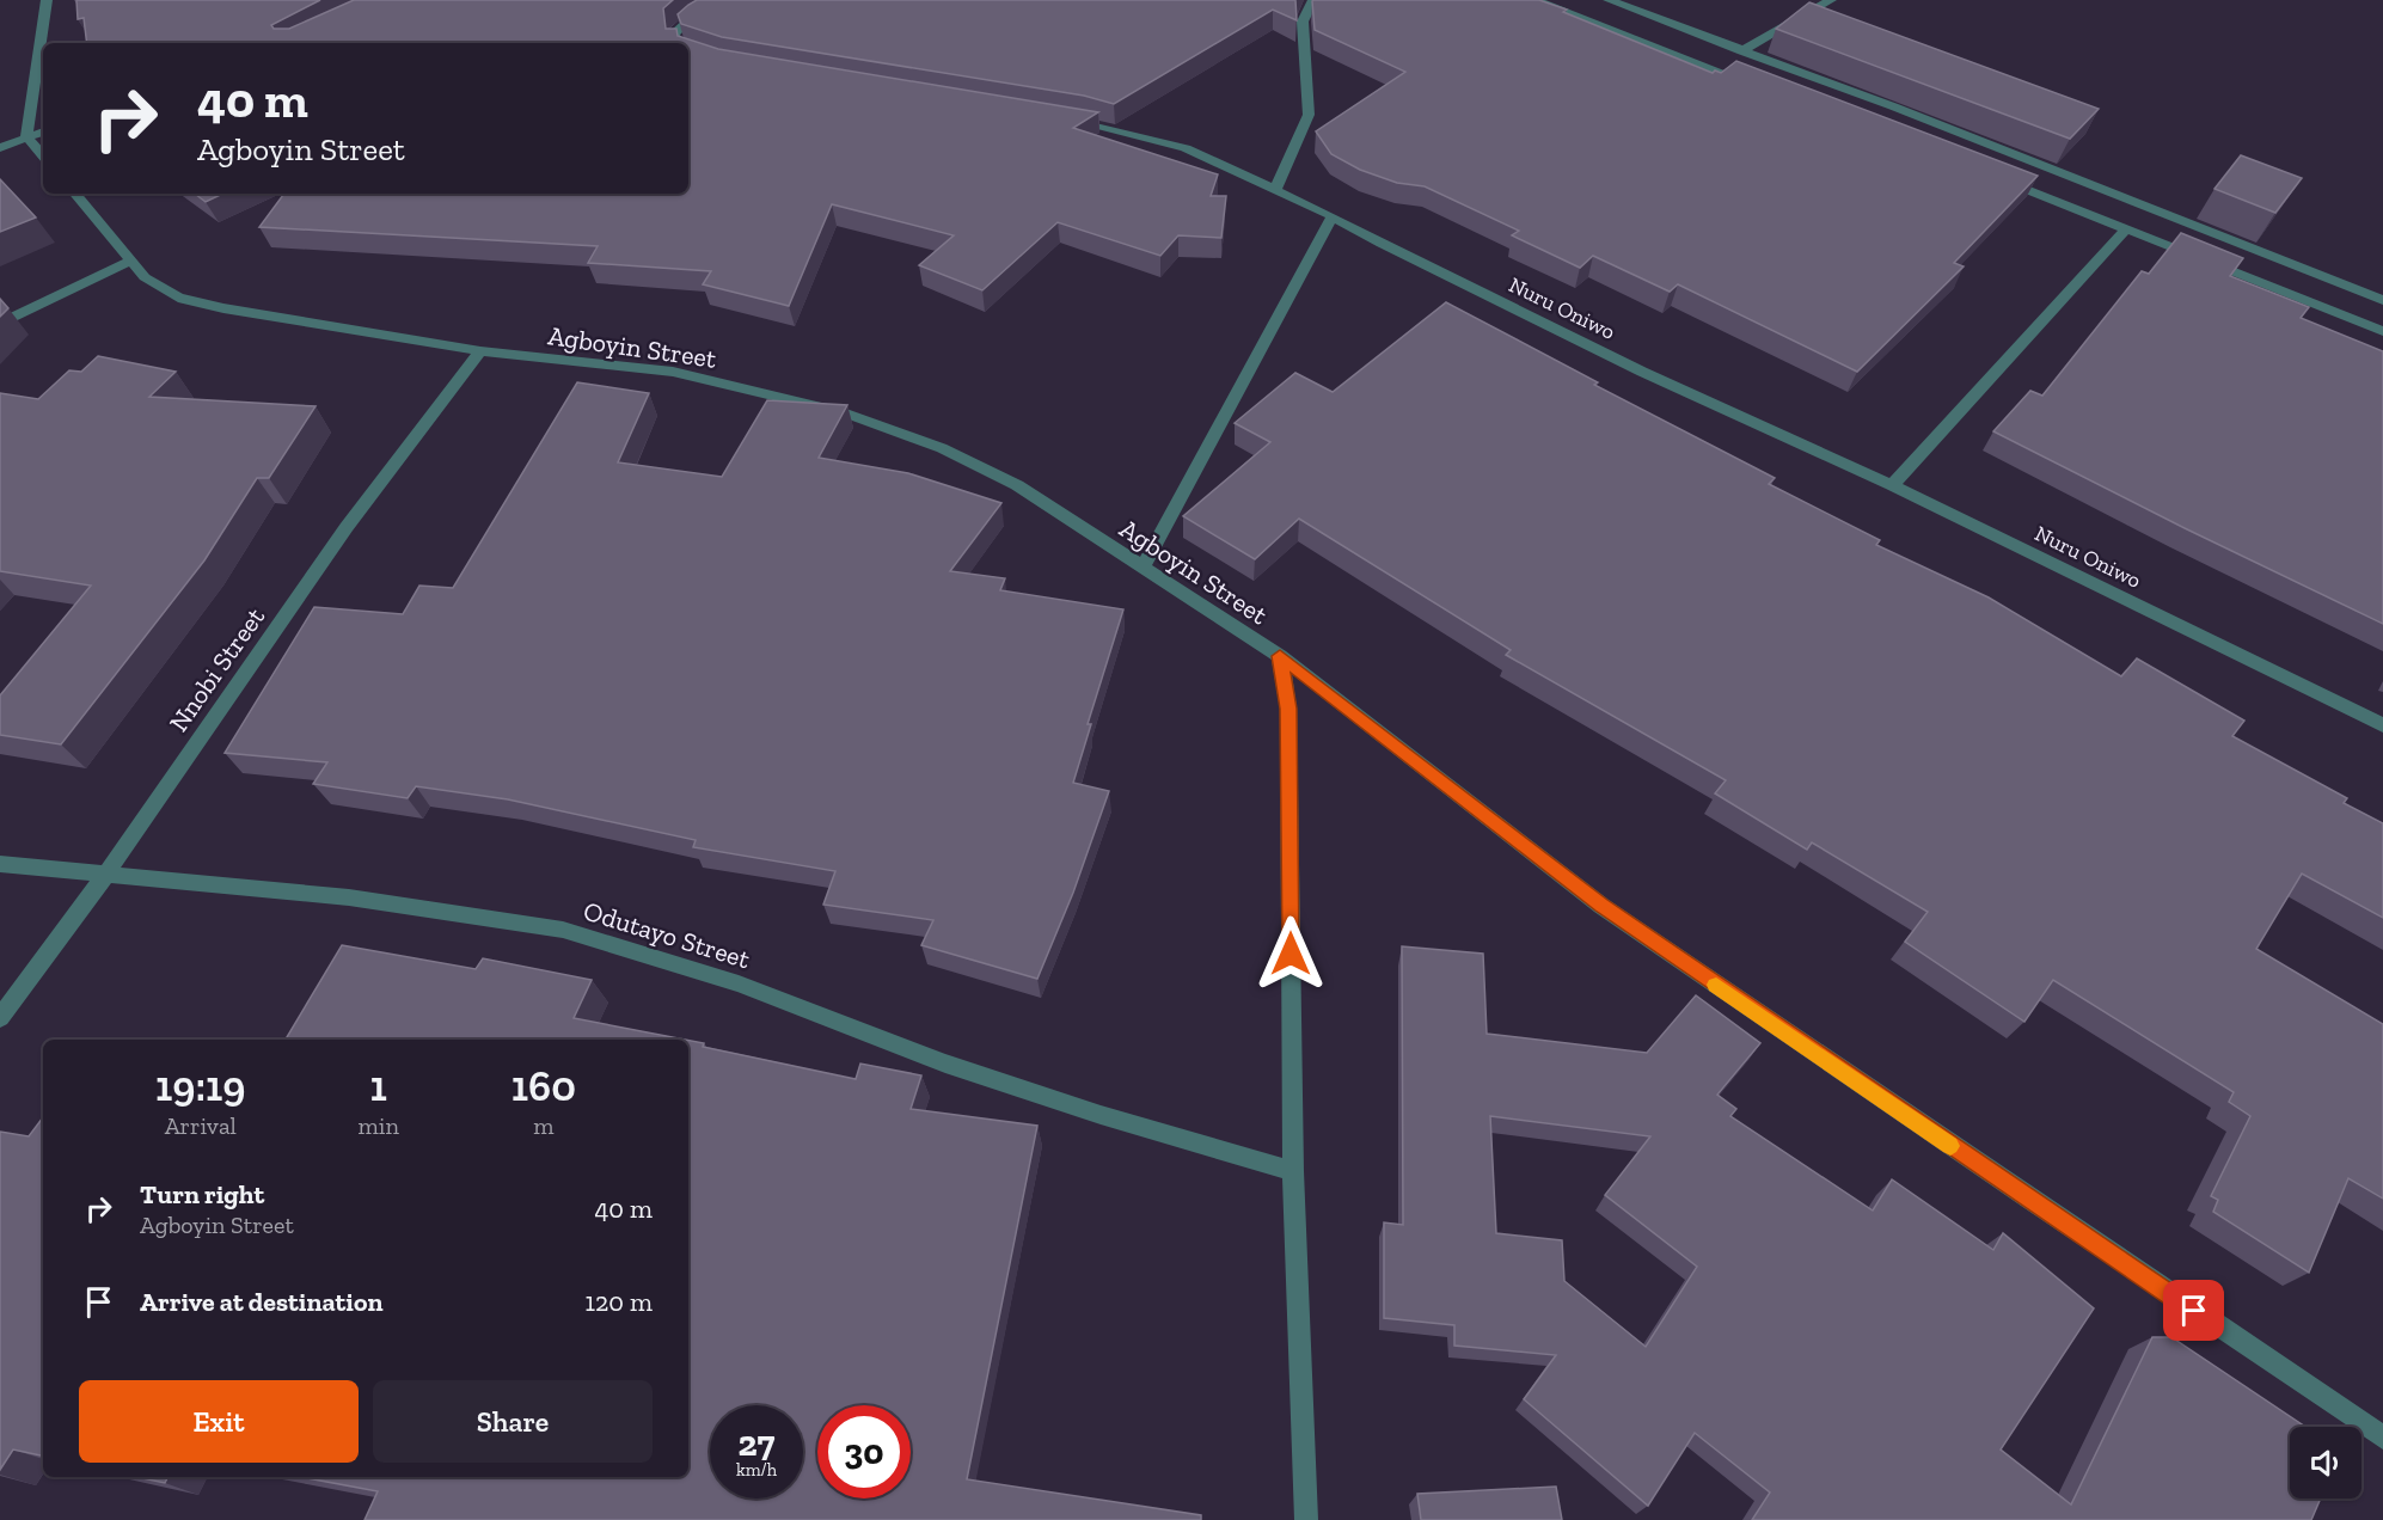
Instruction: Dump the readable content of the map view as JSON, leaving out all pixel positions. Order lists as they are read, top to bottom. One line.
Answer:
{"streets":{"street":["Nuru Oniwo","Agboyin Street","Nnobi Street","Odutayo Street"]},"crossings":[["Agboyin Street","Nnobi Street"],["Nnobi Street","Odutayo Street"]],"page":{"turn":["40 m","Agboyin Street"],"eta":["19:19","Arrival","1","min","160","m"],"list":[{"name":"Turn right","note":"Agboyin Street","value":"40 m"},{"name":"Arrive at destination","value":"120 m"}],"buttons":["Exit","Share"],"speed":"27 km/h","limit":"30"}}
